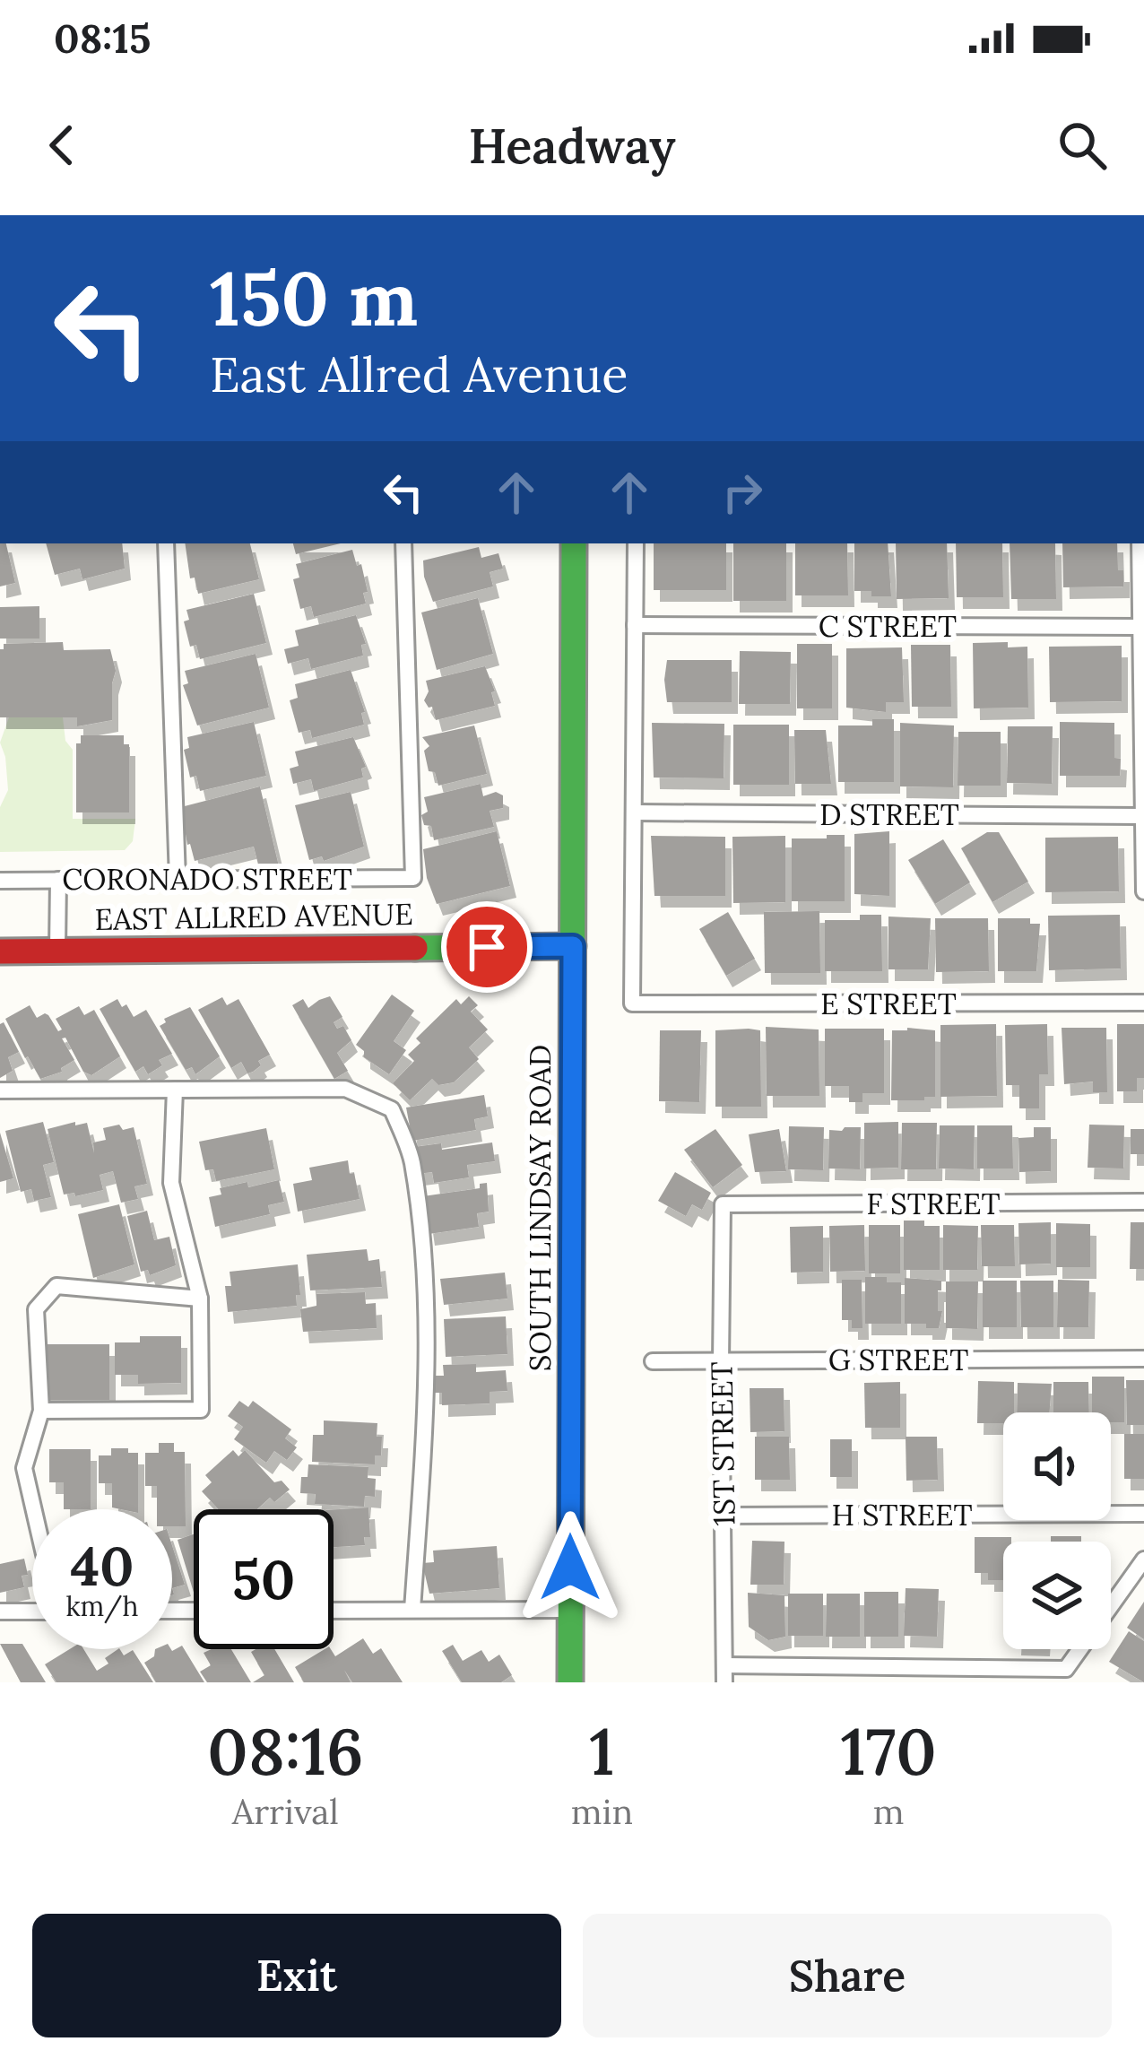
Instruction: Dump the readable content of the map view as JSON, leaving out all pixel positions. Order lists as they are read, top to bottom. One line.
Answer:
{"streets":{"main road":["EAST ALLRED AVENUE","SOUTH LINDSAY ROAD"],"lane":["C STREET","D STREET","CORONADO STREET","E STREET","F STREET","G STREET","1ST STREET","H STREET"]},"crossings":[["D STREET","E STREET"],["EAST ALLRED AVENUE","SOUTH LINDSAY ROAD"],["F STREET","1ST STREET"],["G STREET","1ST STREET"],["1ST STREET","H STREET"]],"page":{"status":"08:15","header":"Headway","turn":["150 m","East Allred Avenue"],"speed":"40 km/h","limit":"50","eta":["08:16","Arrival","1","min","170","m"],"buttons":["Exit","Share"]}}
